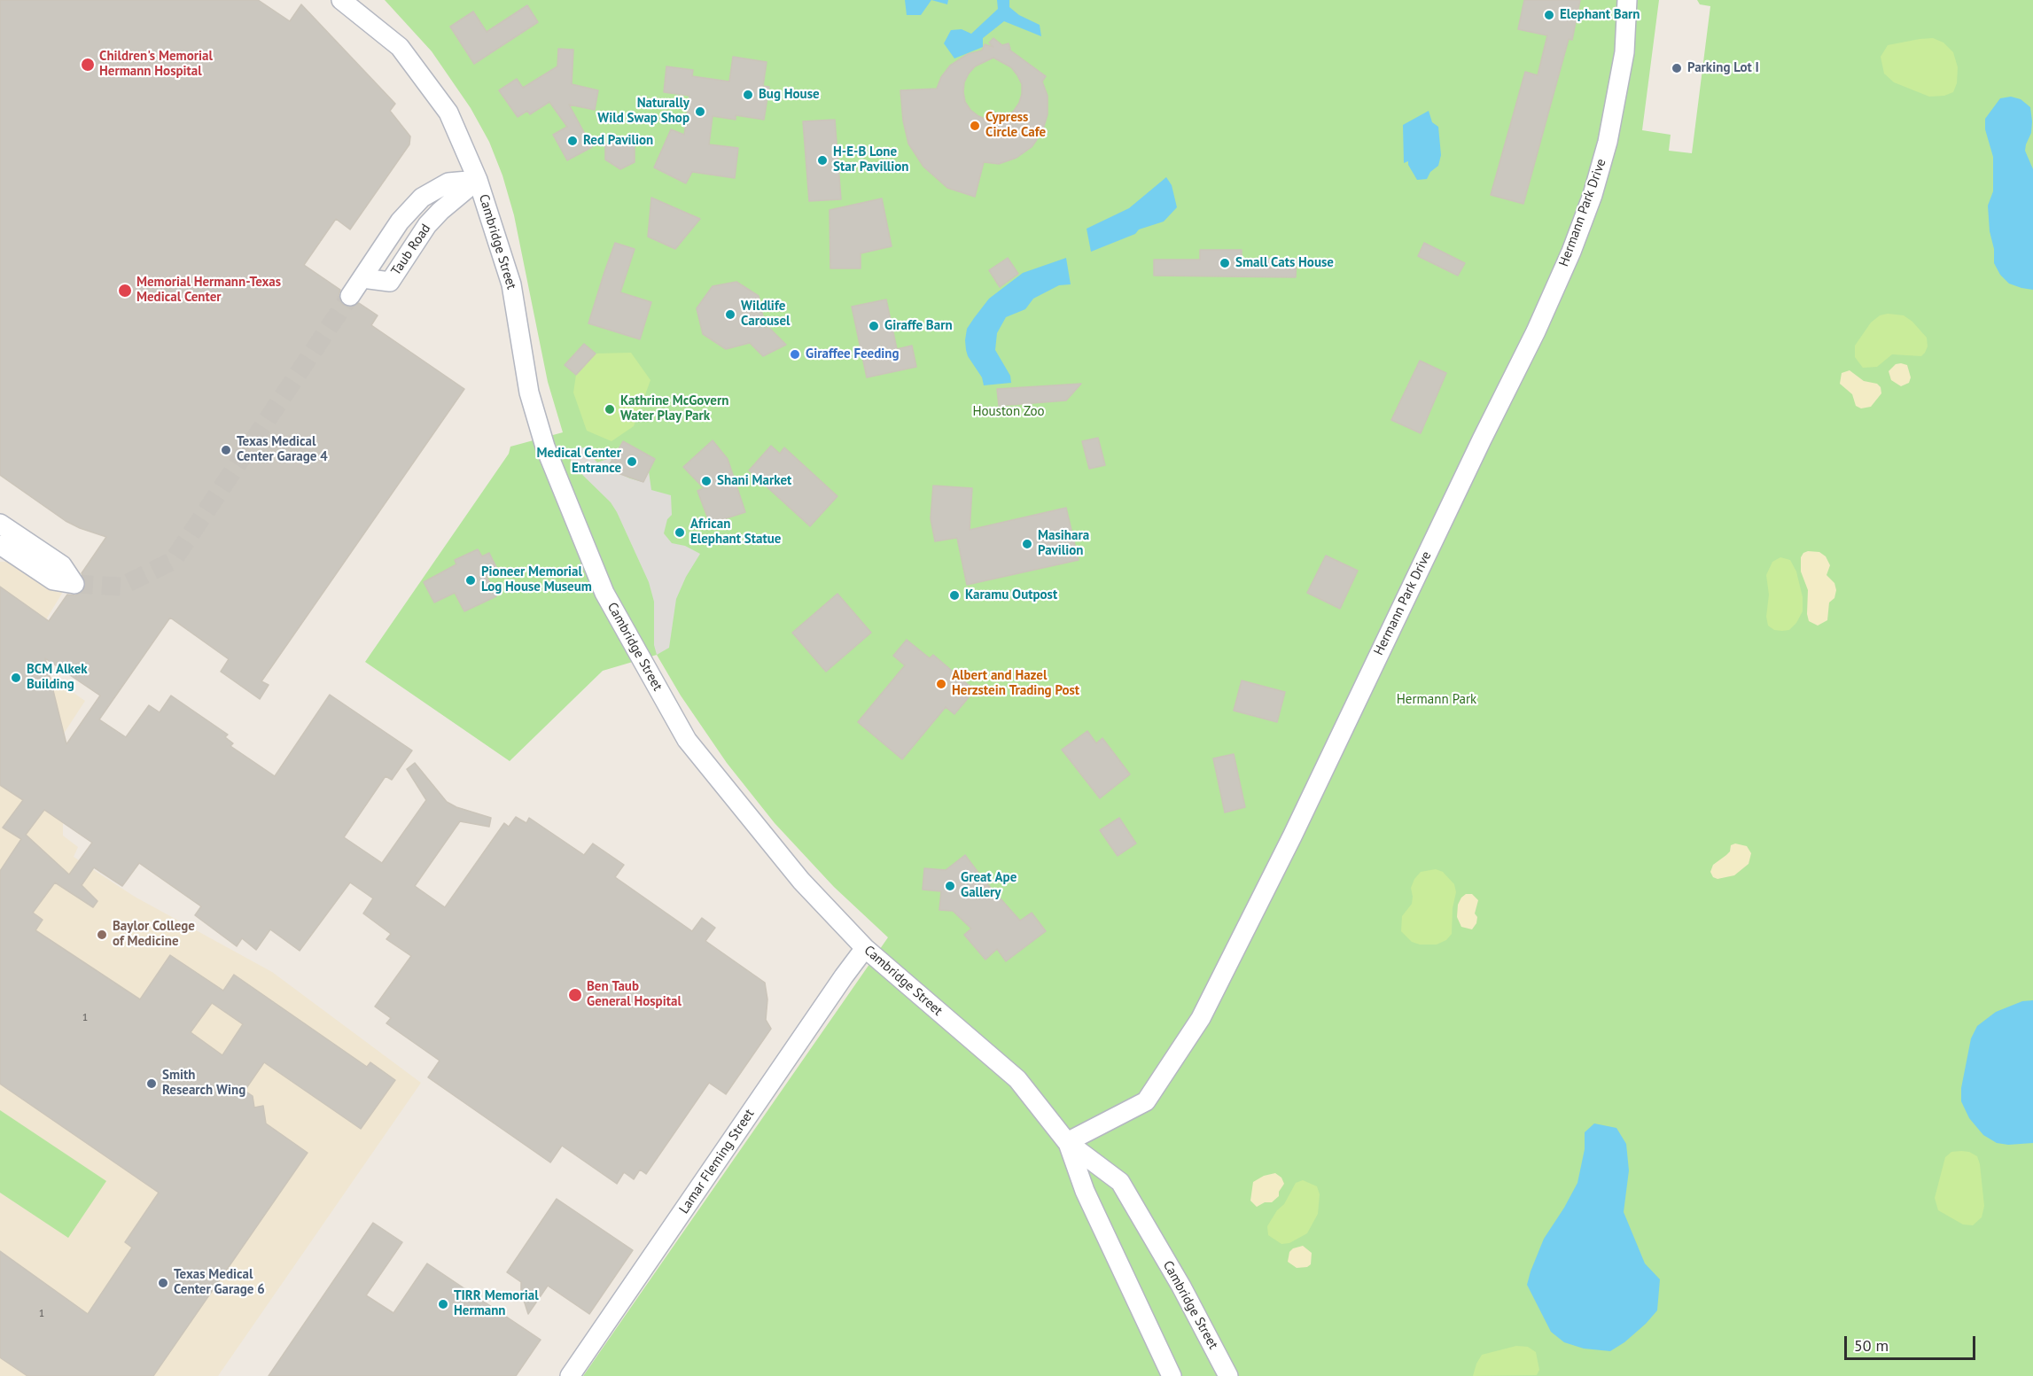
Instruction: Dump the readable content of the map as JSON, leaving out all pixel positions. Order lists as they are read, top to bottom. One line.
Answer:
{"streets":{"street":["Hermann Park Drive","Cambridge Street","Taub Road","Lamar Fleming Street"]},"crossings":[["Hermann Park Drive","Cambridge Street"],["Cambridge Street","Taub Road"],["Cambridge Street","Lamar Fleming Street"]],"parks":["Houston Zoo","Hermann Park"],"places":["Elephant Barn","Children's Memorial Hermann Hospital","Parking Lot I","Bug House","Naturally Wild Swap Shop","Cypress Circle Cafe","Red Pavilion","H-E-B Lone Star Pavillion","Small Cats House","Memorial Hermann-Texas Medical Center","Wildlife Carousel","Giraffe Barn","Giraffee Feeding","Kathrine McGovern Water Play Park","Texas Medical Center Garage 4","Medical Center Entrance","Shani Market","African Elephant Statue","Masihara Pavilion","Pioneer Memorial Log House Museum","Karamu Outpost","BCM Alkek Building","Albert and Hazel Herzstein Trading Post","Great Ape Gallery","Baylor College of Medicine","Ben Taub General Hospital","Smith Research Wing","Texas Medical Center Garage 6","TIRR Memorial Hermann"],"house_numbers":["1","1"],"scale_bar":"50 m"}
